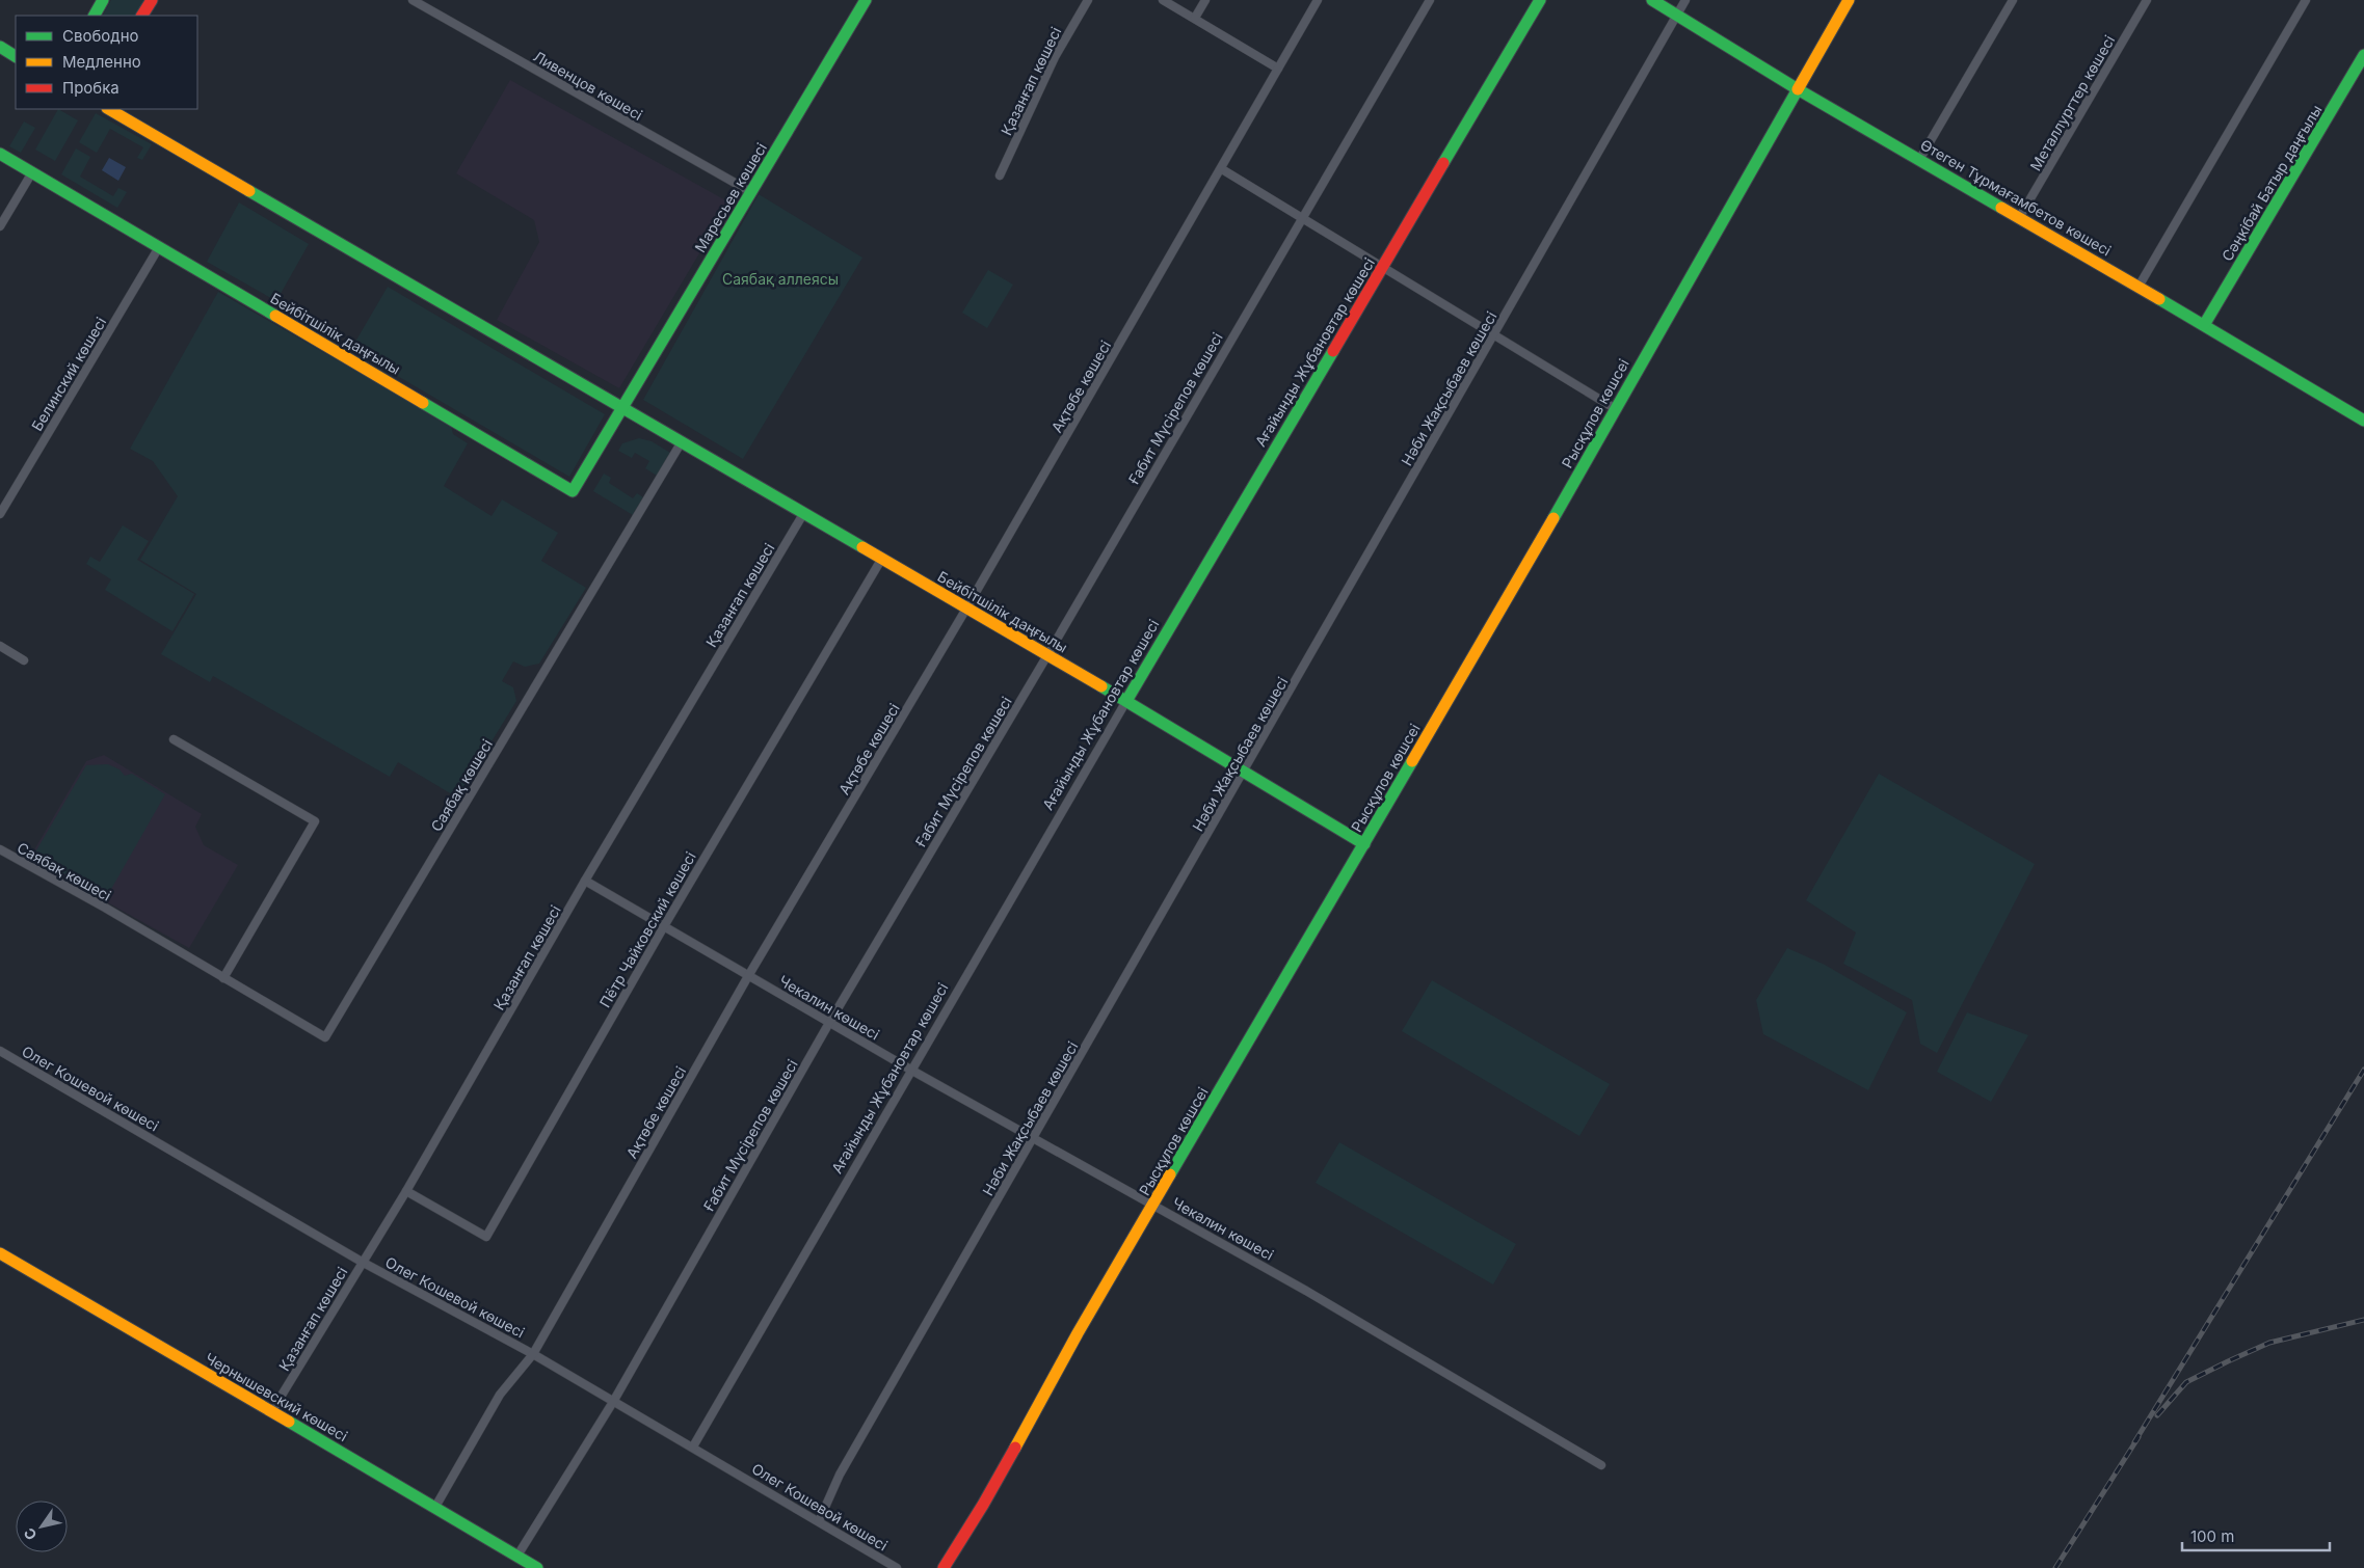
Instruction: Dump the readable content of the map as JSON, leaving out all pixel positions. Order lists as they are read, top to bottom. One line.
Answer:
{"streets":{"street":["Қазанғап көшесі","Ливенцов көшесі","Металлургтер көшесі","Сәңкібай Батыр даңғылы","Маресьев көшесі","Өтеген Тұрмағамбетов көшесі","Бейбітшілік даңғылы","Ағайынды Жұбановтар көшесі","Белинский көшесі","Ақтөбе көшесі","Нәби Жақсыбаев көшесі","Ғабит Мүсірепов көшесі","Рысқұлов көшсеі","Саябақ көшесі","Пётр Чайковский көшесі","Чекалин көшесі","Олег Кошевой көшесі","Чернышевский көшесі"]},"crossings":[["Қазанғап көшесі","Бейбітшілік даңғылы"],["Қазанғап көшесі","Пётр Чайковский көшесі"],["Қазанғап көшесі","Чекалин көшесі"],["Қазанғап көшесі","Олег Кошевой көшесі"],["Қазанғап көшесі","Чернышевский көшесі"],["Ливенцов көшесі","Маресьев көшесі"],["Металлургтер көшесі","Өтеген Тұрмағамбетов көшесі"],["Сәңкібай Батыр даңғылы","Өтеген Тұрмағамбетов көшесі"],["Маресьев көшесі","Бейбітшілік даңғылы"],["Өтеген Тұрмағамбетов көшесі","Нәби Жақсыбаев көшесі"],["Өтеген Тұрмағамбетов көшесі","Рысқұлов көшсеі"],["Бейбітшілік даңғылы","Ағайынды Жұбановтар көшесі"],["Бейбітшілік даңғылы","Белинский көшесі"],["Бейбітшілік даңғылы","Ақтөбе көшесі"],["Бейбітшілік даңғылы","Нәби Жақсыбаев көшесі"],["Бейбітшілік даңғылы","Ғабит Мүсірепов көшесі"],["Бейбітшілік даңғылы","Рысқұлов көшсеі"],["Бейбітшілік даңғылы","Саябақ көшесі"],["Бейбітшілік даңғылы","Пётр Чайковский көшесі"],["Ағайынды Жұбановтар көшесі","Чекалин көшесі"],["Ағайынды Жұбановтар көшесі","Олег Кошевой көшесі"],["Ақтөбе көшесі","Чекалин көшесі"],["Ақтөбе көшесі","Олег Кошевой көшесі"],["Ақтөбе көшесі","Чернышевский көшесі"],["Нәби Жақсыбаев көшесі","Чекалин көшесі"],["Нәби Жақсыбаев көшесі","Олег Кошевой көшесі"],["Ғабит Мүсірепов көшесі","Чекалин көшесі"],["Ғабит Мүсірепов көшесі","Олег Кошевой көшесі"],["Ғабит Мүсірепов көшесі","Чернышевский көшесі"],["Рысқұлов көшсеі","Чекалин көшесі"],["Пётр Чайковский көшесі","Чекалин көшесі"]],"parks":["Саябақ аллеясы"],"legend":["Свободно","Медленно","Пробка"],"scale_bar":"100 m","north":"bottom left"}
